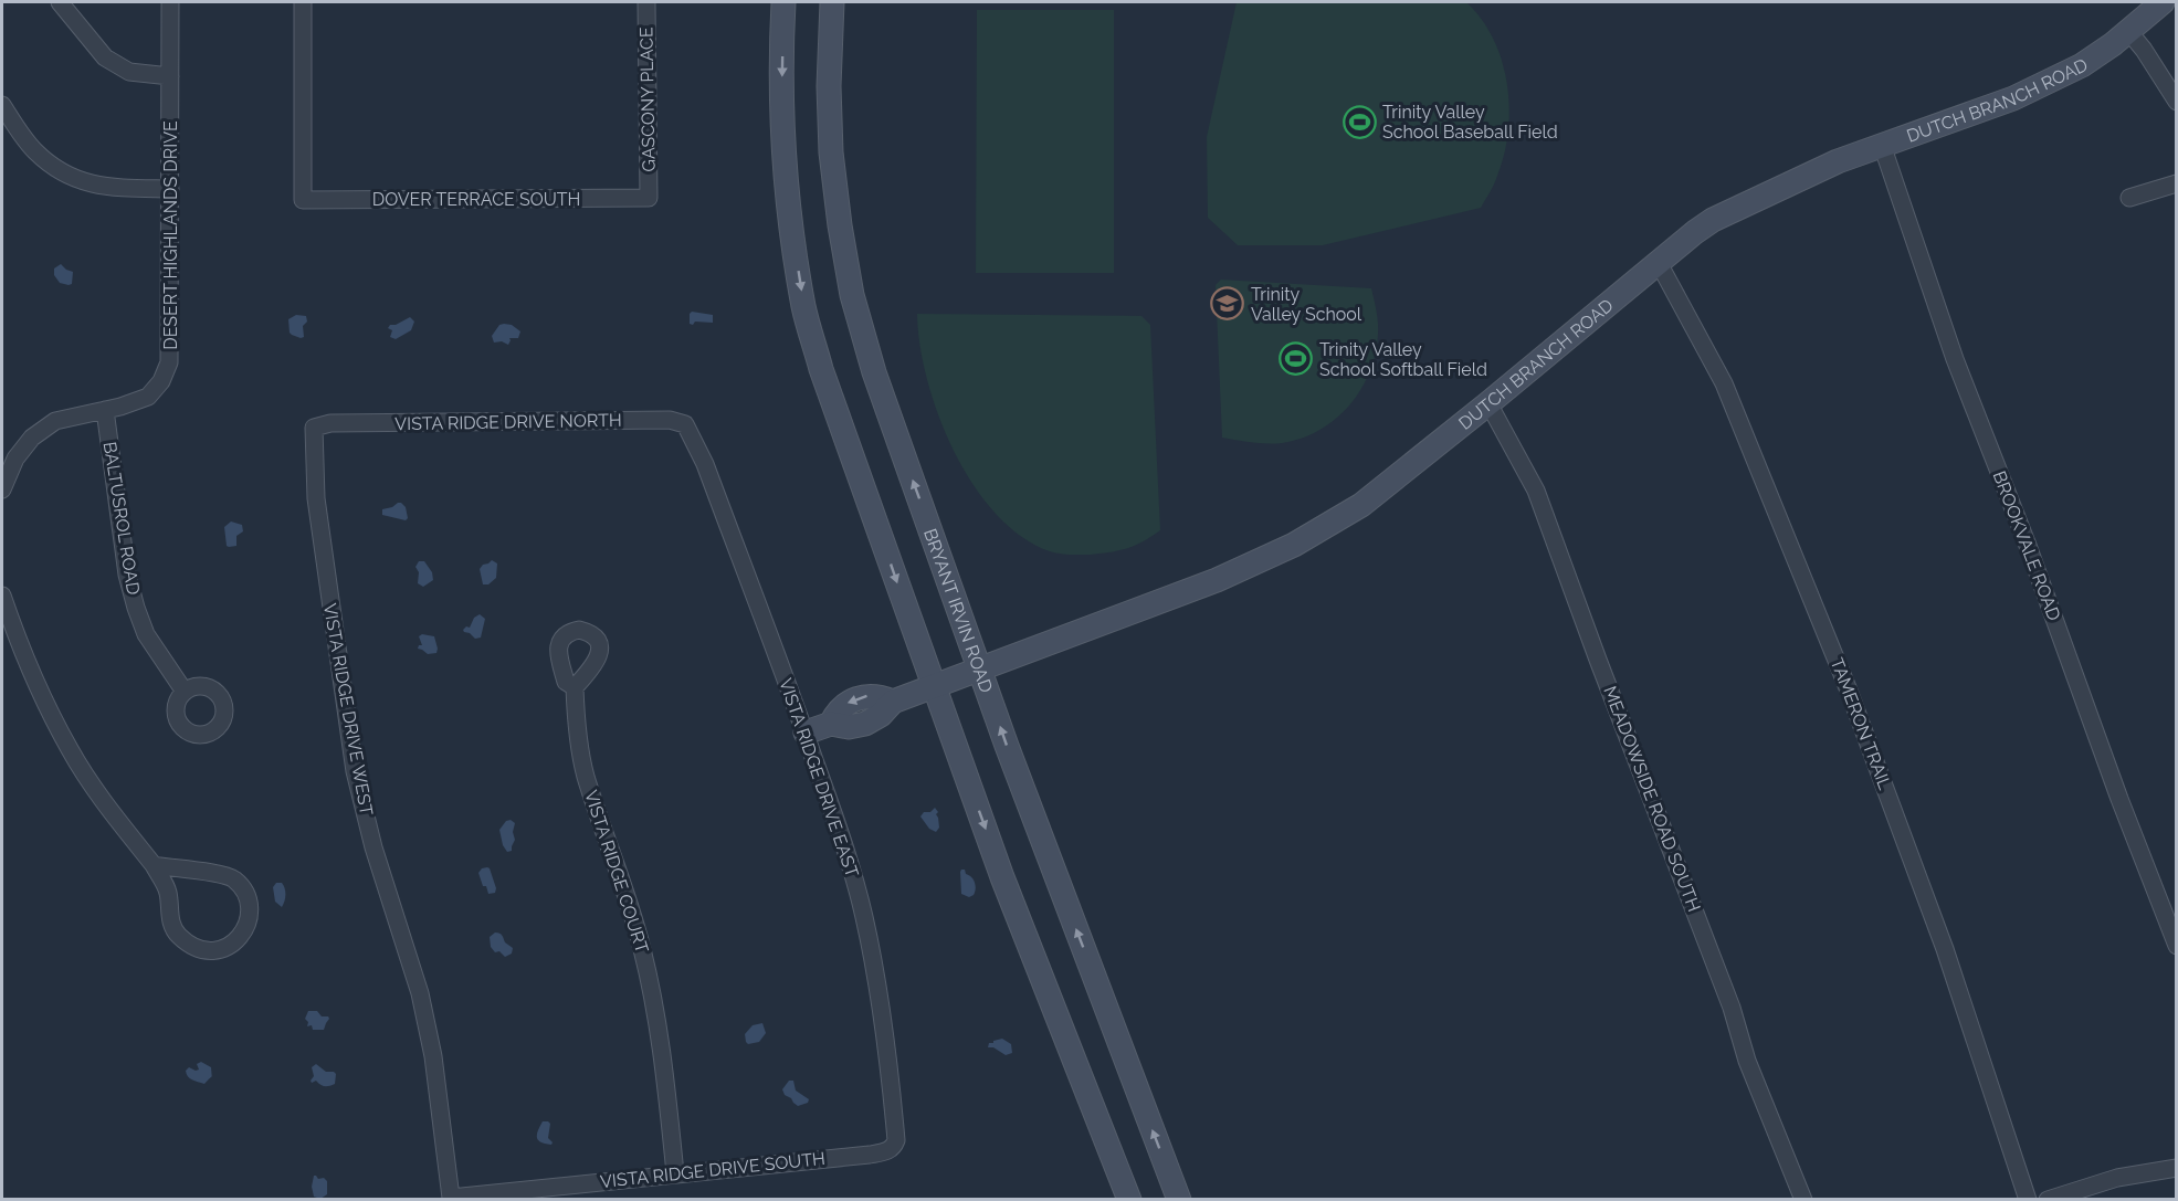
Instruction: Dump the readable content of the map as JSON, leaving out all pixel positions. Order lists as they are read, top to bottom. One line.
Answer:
{"streets":{"main road":["DUTCH BRANCH ROAD","BRYANT IRVIN ROAD"],"street":["GASCONY PLACE","DOVER TERRACE SOUTH","DESERT HIGHLANDS DRIVE","VISTA RIDGE DRIVE NORTH","BALTUSROL ROAD","BROOKVALE ROAD","VISTA RIDGE DRIVE WEST","TAMERON TRAIL","VISTA RIDGE DRIVE EAST","MEADOWSIDE ROAD SOUTH","VISTA RIDGE COURT","VISTA RIDGE DRIVE SOUTH"]},"crossings":[["DUTCH BRANCH ROAD","BROOKVALE ROAD"],["DUTCH BRANCH ROAD","BRYANT IRVIN ROAD"],["DUTCH BRANCH ROAD","TAMERON TRAIL"],["DUTCH BRANCH ROAD","VISTA RIDGE DRIVE EAST"],["DUTCH BRANCH ROAD","MEADOWSIDE ROAD SOUTH"],["GASCONY PLACE","DOVER TERRACE SOUTH"],["DESERT HIGHLANDS DRIVE","BALTUSROL ROAD"],["VISTA RIDGE DRIVE NORTH","VISTA RIDGE DRIVE WEST"],["VISTA RIDGE DRIVE NORTH","VISTA RIDGE DRIVE EAST"],["VISTA RIDGE DRIVE WEST","VISTA RIDGE DRIVE SOUTH"],["VISTA RIDGE DRIVE EAST","VISTA RIDGE DRIVE SOUTH"],["VISTA RIDGE COURT","VISTA RIDGE DRIVE SOUTH"]],"places":{"sports":["Trinity Valley School Baseball Field","Trinity Valley School Softball Field"],"school or university":["Trinity Valley School"]}}
